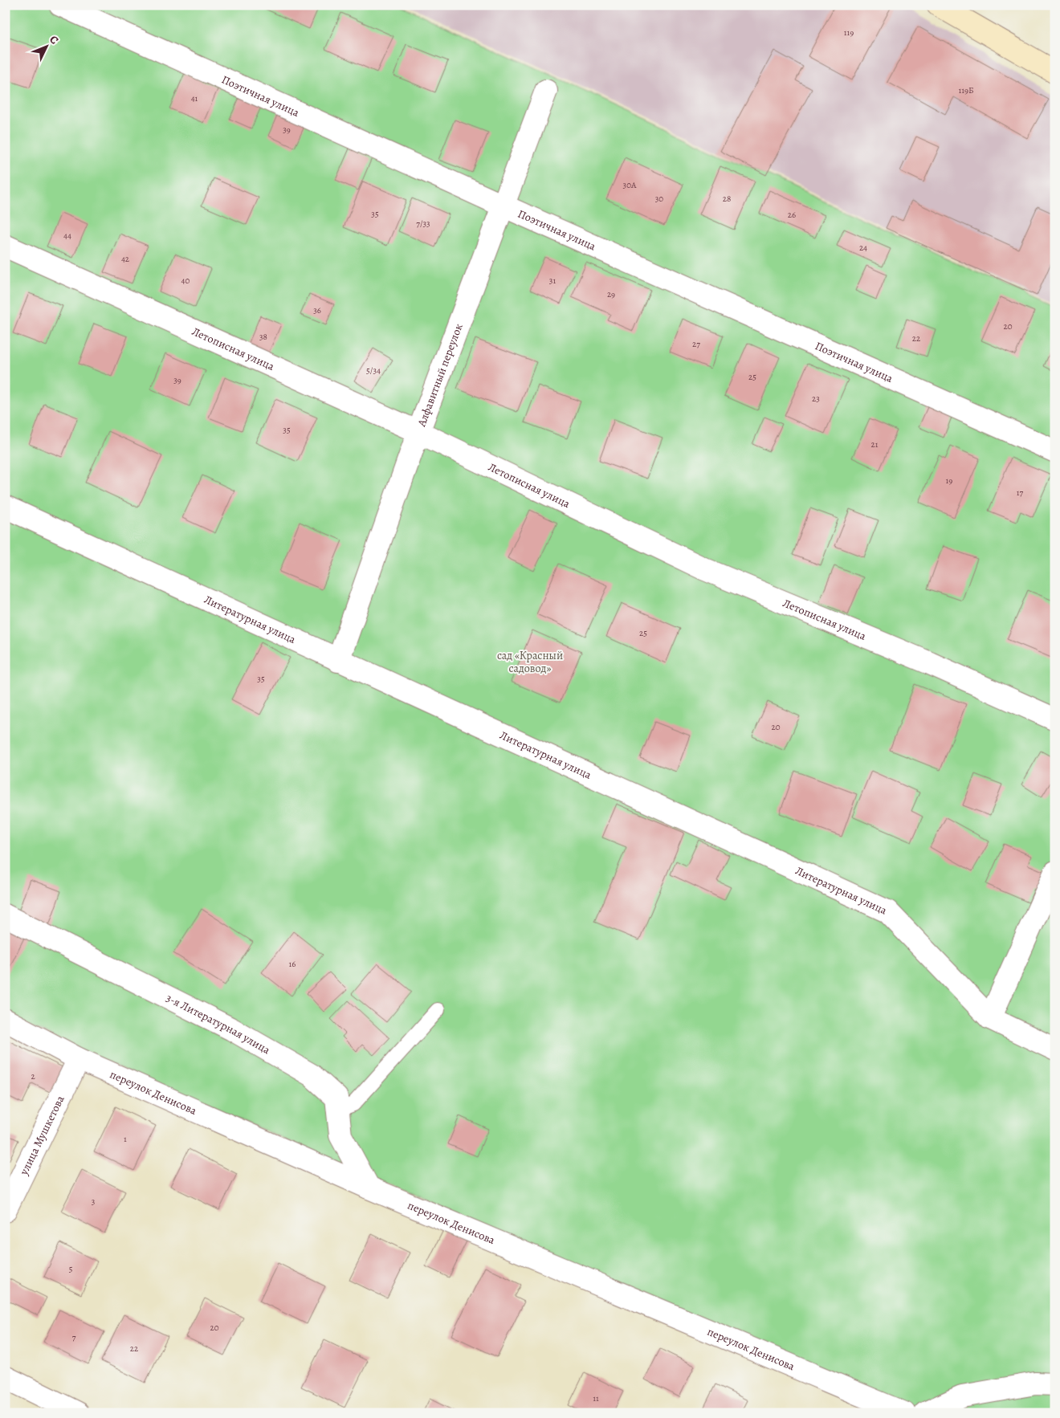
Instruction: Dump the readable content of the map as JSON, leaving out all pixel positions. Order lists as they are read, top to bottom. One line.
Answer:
{"streets":{"street":["Поэтичная улица","Летописная улица","Алфавитный переулок","Литературная улица","3-я Литературная улица","переулок Денисова","улица Мушкетова"]},"crossings":[["Поэтичная улица","Алфавитный переулок"],["Летописная улица","Алфавитный переулок"],["Алфавитный переулок","Литературная улица"],["3-я Литературная улица","переулок Денисова"],["переулок Денисова","улица Мушкетова"]],"parks":["сад «Красный садовод»"],"house_numbers":["119","119Б","41","39","30А","30","28","35","26","7/33","44","24","42","40","31","29","36","20","38","22","27","5/34","25","39","23","35","21","19","17","25","35","20","16","2","1","3","5","20","7","22","11"],"north":"top right"}
